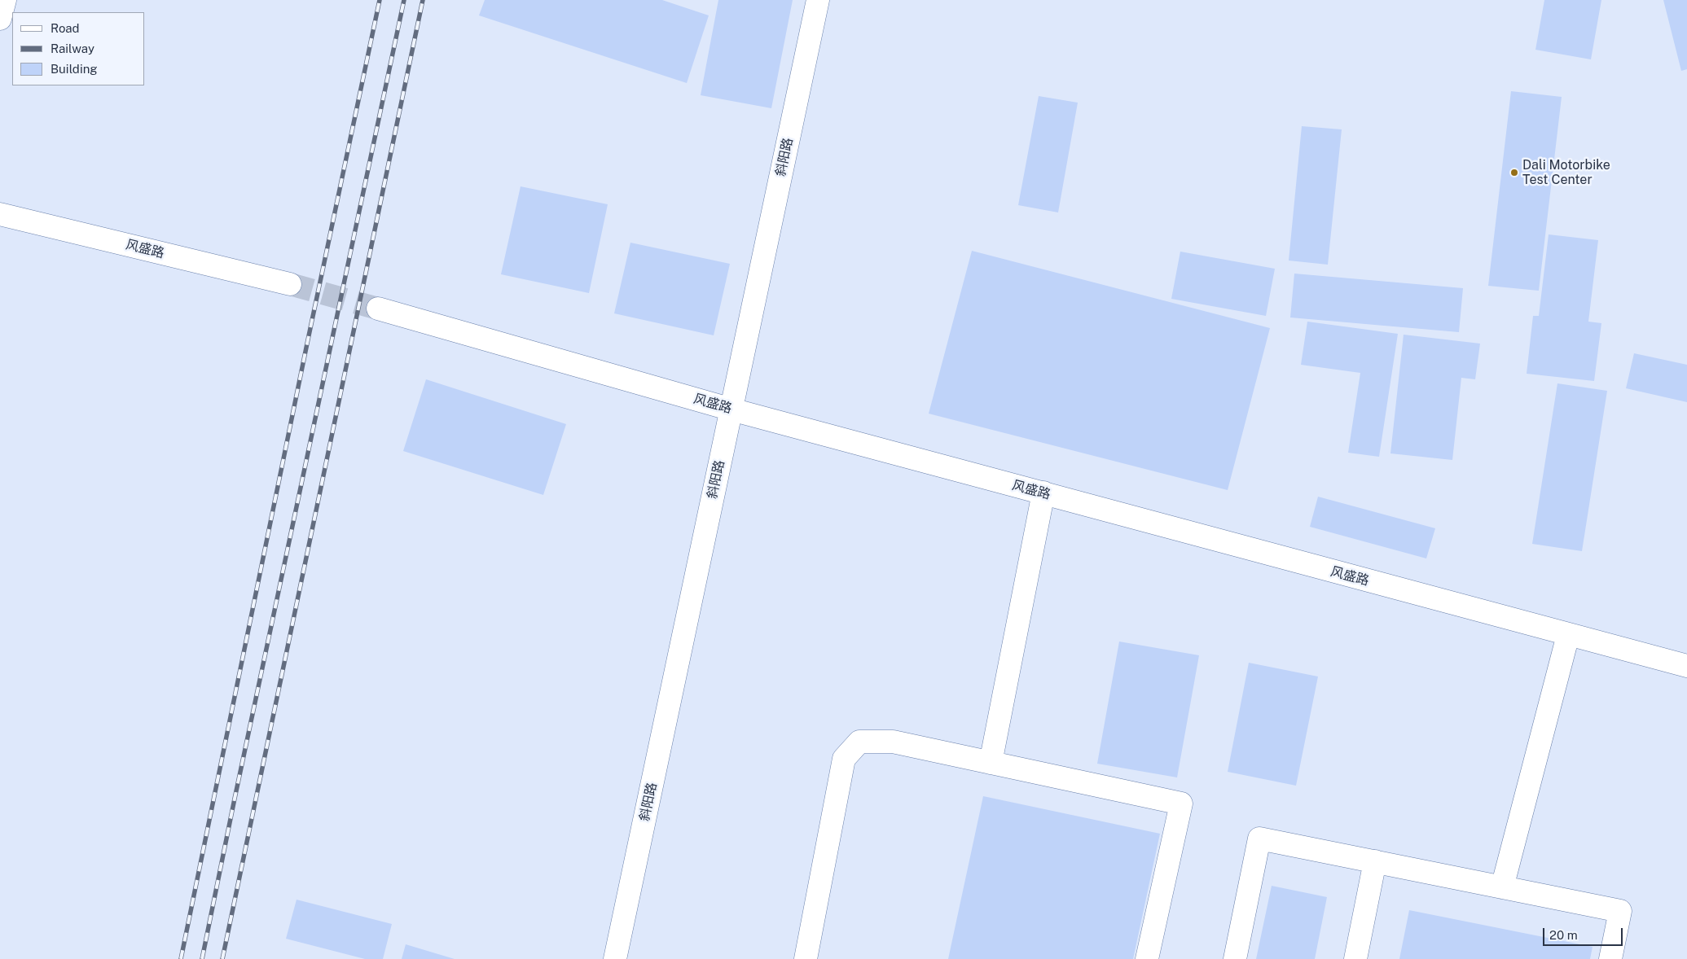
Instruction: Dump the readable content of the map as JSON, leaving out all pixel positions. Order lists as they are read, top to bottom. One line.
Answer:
{"streets":{"main road":["斜阳路","风盛路"]},"crossings":[["斜阳路","风盛路"]],"places":["Dali Motorbike Test Center"],"legend":["Road","Railway","Building"],"scale_bar":"20 m"}
